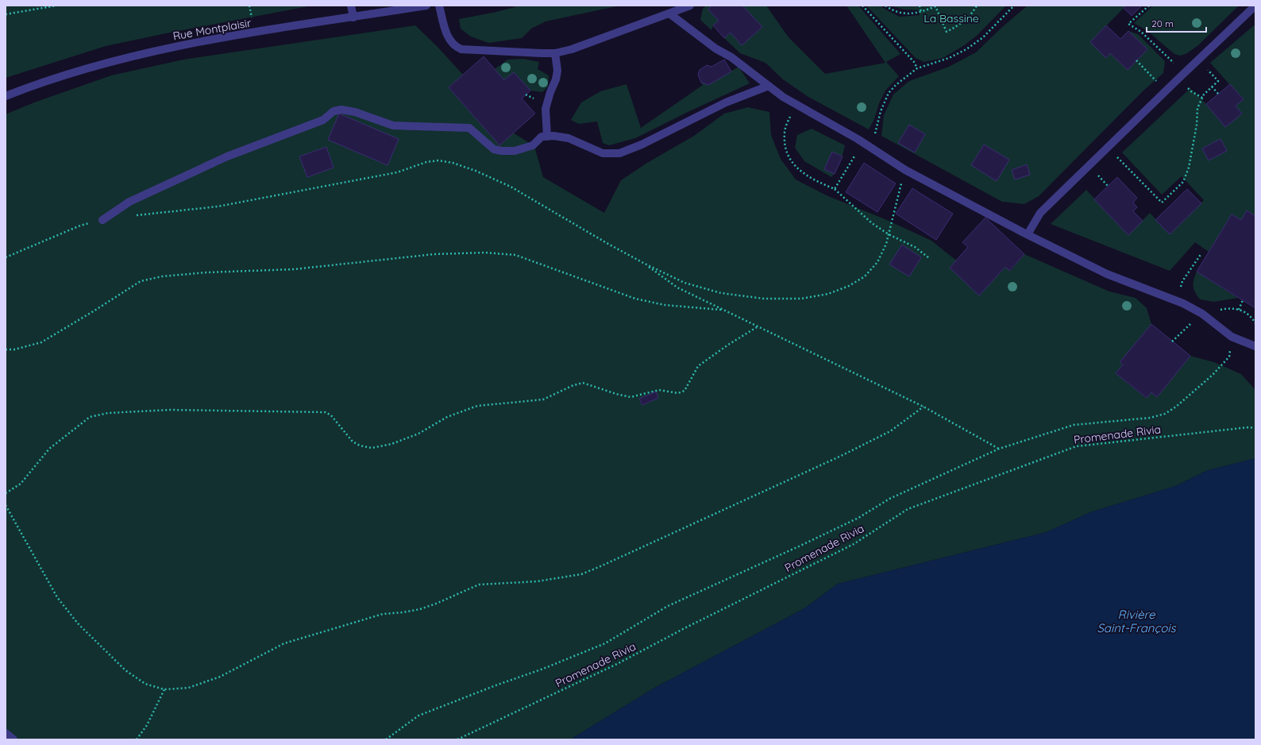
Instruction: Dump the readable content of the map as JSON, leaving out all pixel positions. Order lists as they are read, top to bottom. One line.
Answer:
{"streets":{"street":["Rue Montplaisir"],"path":["Promenade Rivia"]},"water":["Rivière Saint-François"],"parks":["La Bassine"],"scale_bar":"20 m"}
